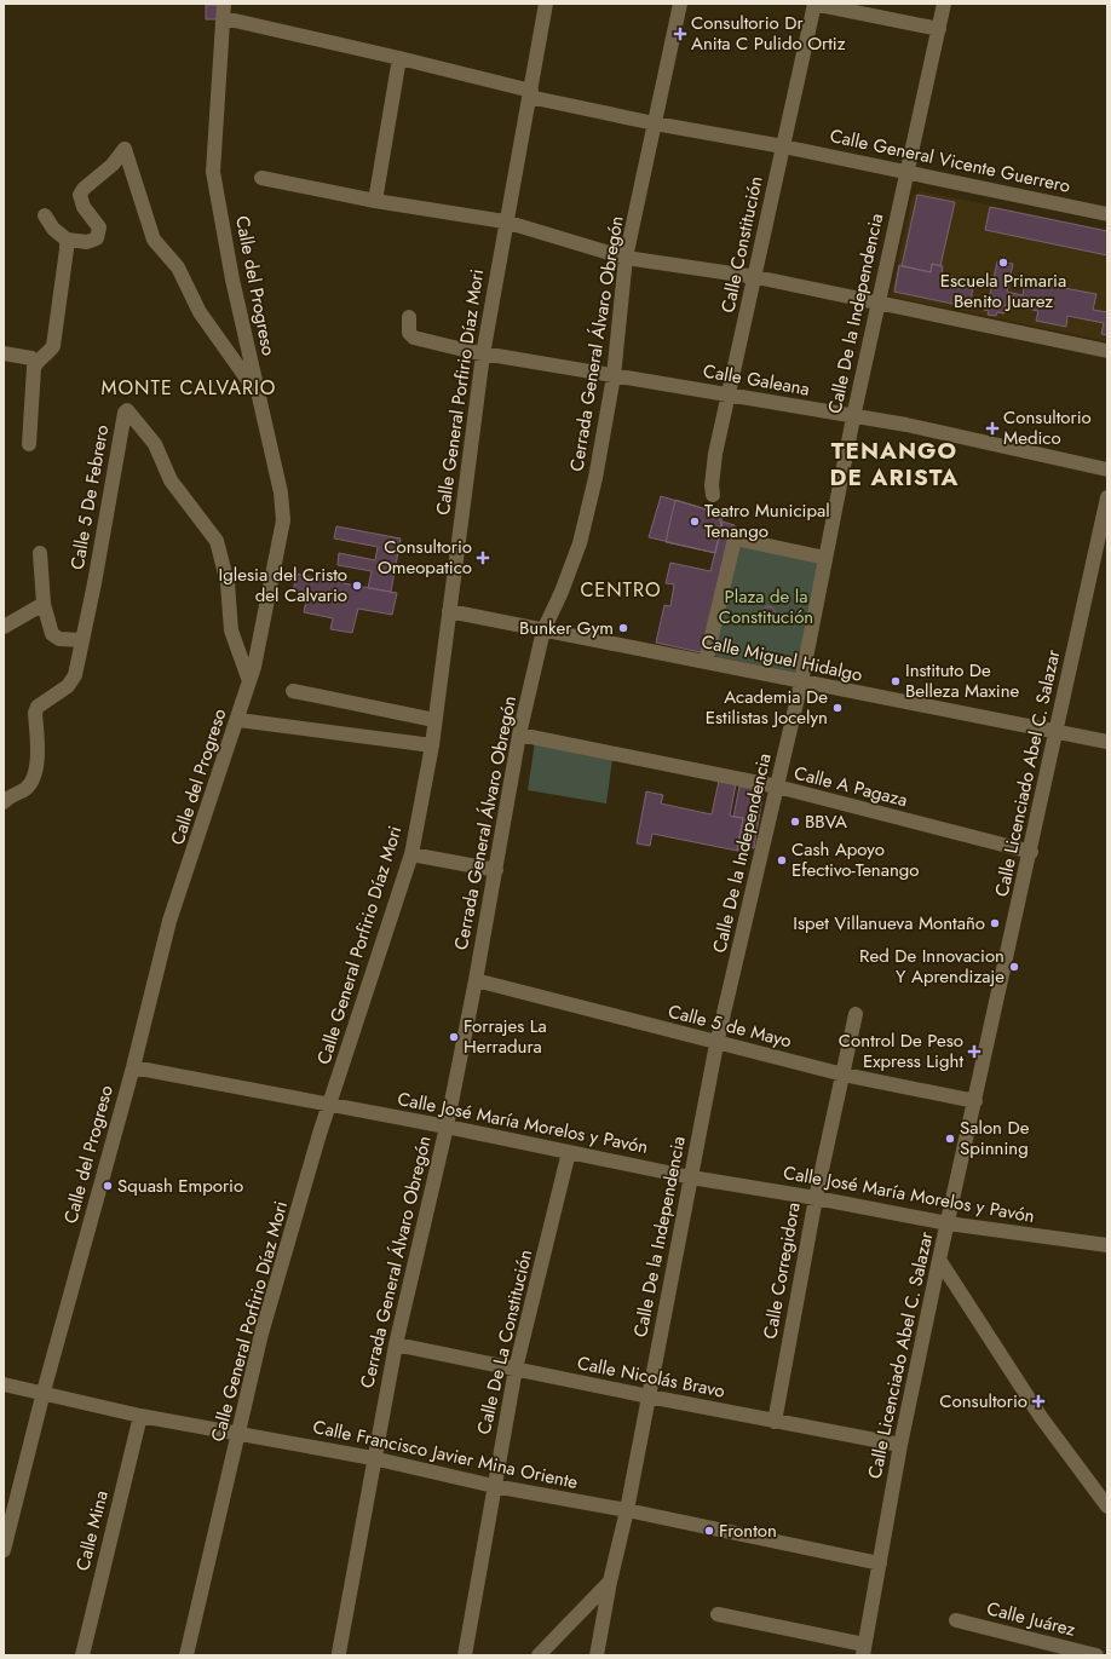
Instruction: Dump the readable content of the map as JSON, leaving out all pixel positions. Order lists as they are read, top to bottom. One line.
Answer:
{"streets":{"street":["Calle General Vicente Guerrero","Calle Constitución","Calle del Progreso","Calle De la Independencia","Cerrada General Álvaro Obregón","Calle Galeana","Calle General Porfirio Díaz Mori","Calle 5 De Febrero","Calle Miguel Hidalgo","Calle Licenciado Abel C. Salazar","Calle A Pagaza","Calle 5 de Mayo","Calle José María Morelos y Pavón","Calle Corregidora","Calle De La Constitución","Calle Nicolás Bravo","Calle Francisco Javier Mina Oriente","Calle Mina","Calle Juárez"]},"crossings":[["Calle General Vicente Guerrero","Calle Constitución"],["Calle General Vicente Guerrero","Calle del Progreso"],["Calle General Vicente Guerrero","Calle De la Independencia"],["Calle General Vicente Guerrero","Cerrada General Álvaro Obregón"],["Calle General Vicente Guerrero","Calle General Porfirio Díaz Mori"],["Calle Constitución","Calle Galeana"],["Calle del Progreso","Calle 5 De Febrero"],["Calle del Progreso","Calle José María Morelos y Pavón"],["Calle del Progreso","Calle Francisco Javier Mina Oriente"],["Calle De la Independencia","Calle Galeana"],["Calle De la Independencia","Calle Miguel Hidalgo"],["Calle De la Independencia","Calle A Pagaza"],["Calle De la Independencia","Calle 5 de Mayo"],["Calle De la Independencia","Calle José María Morelos y Pavón"],["Calle De la Independencia","Calle Nicolás Bravo"],["Calle De la Independencia","Calle Francisco Javier Mina Oriente"],["Cerrada General Álvaro Obregón","Calle Galeana"],["Cerrada General Álvaro Obregón","Calle Miguel Hidalgo"],["Cerrada General Álvaro Obregón","Calle A Pagaza"],["Cerrada General Álvaro Obregón","Calle 5 de Mayo"],["Cerrada General Álvaro Obregón","Calle José María Morelos y Pavón"],["Cerrada General Álvaro Obregón","Calle Nicolás Bravo"],["Cerrada General Álvaro Obregón","Calle Francisco Javier Mina Oriente"],["Calle Galeana","Calle General Porfirio Díaz Mori"],["Calle General Porfirio Díaz Mori","Calle Miguel Hidalgo"],["Calle General Porfirio Díaz Mori","Calle José María Morelos y Pavón"],["Calle General Porfirio Díaz Mori","Calle Francisco Javier Mina Oriente"],["Calle Miguel Hidalgo","Calle Licenciado Abel C. Salazar"],["Calle Licenciado Abel C. Salazar","Calle A Pagaza"],["Calle Licenciado Abel C. Salazar","Calle 5 de Mayo"],["Calle Licenciado Abel C. Salazar","Calle José María Morelos y Pavón"],["Calle Licenciado Abel C. Salazar","Calle Nicolás Bravo"],["Calle Licenciado Abel C. Salazar","Calle Francisco Javier Mina Oriente"],["Calle 5 de Mayo","Calle Corregidora"],["Calle José María Morelos y Pavón","Calle Corregidora"],["Calle José María Morelos y Pavón","Calle De La Constitución"],["Calle Corregidora","Calle Nicolás Bravo"],["Calle De La Constitución","Calle Nicolás Bravo"],["Calle De La Constitución","Calle Francisco Javier Mina Oriente"],["Calle Francisco Javier Mina Oriente","Calle Mina"]],"districts":["MONTE CALVARIO","TENANGO DE ARISTA","CENTRO"],"parks":["Plaza de la Constitución"],"places":{"health":["Consultorio Dr Anita C Pulido Ortiz","Consultorio Medico","Consultorio Omeopatico","Control De Peso Express Light","Consultorio"],"other":["Escuela Primaria Benito Juarez","Teatro Municipal Tenango","Iglesia del Cristo del Calvario","Bunker Gym","Instituto De Belleza Maxine","Academia De Estilistas Jocelyn","BBVA","Cash Apoyo Efectivo-Tenango","Ispet Villanueva Montaño","Red De Innovacion Y Aprendizaje","Forrajes La Herradura","Salon De Spinning","Squash Emporio","Fronton"]}}
